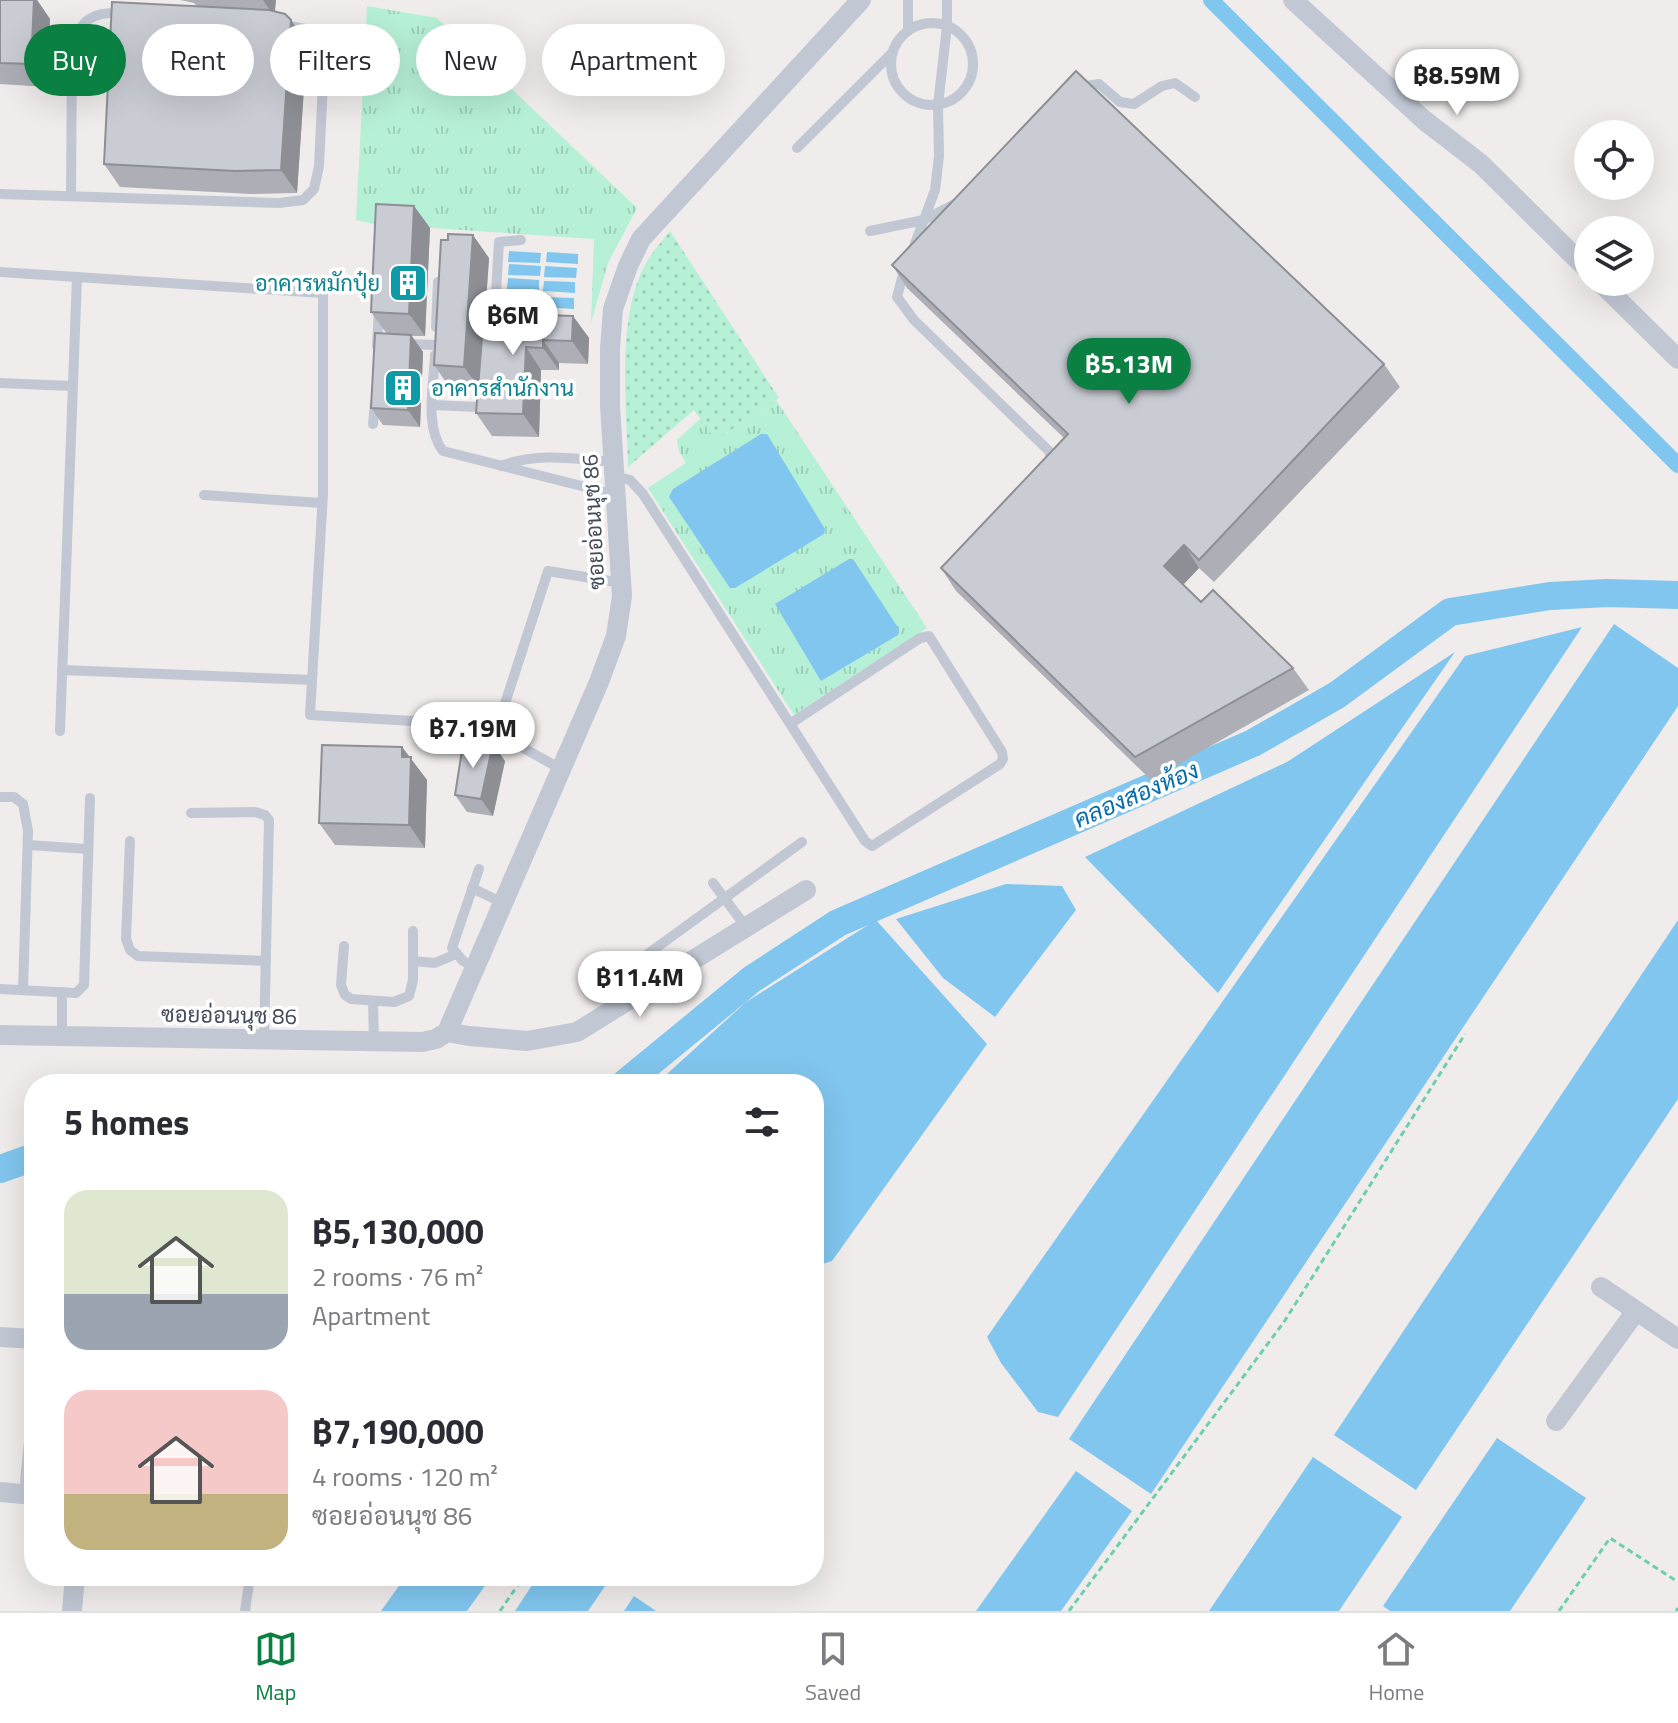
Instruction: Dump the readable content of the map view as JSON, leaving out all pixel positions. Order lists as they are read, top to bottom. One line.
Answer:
{"streets":{"street":["ซอยอ่อนนุช 86"]},"water":["คลองสองห้อง"],"places":{"building":["อาคารหมักปุ๋ย","อาคารสำนักงาน"]},"page":{"chip":["Buy","Rent","Filters","New","Apartment"],"price":["฿8.59M","฿6M","฿5.13M","฿7.19M","฿11.4M"],"heading":"5 homes","list":[{"name":"฿5,130,000","note":"2 rooms · 76 m² · Apartment"},{"name":"฿7,190,000","note":"4 rooms · 120 m² · ซอยอ่อนนุช 86"}],"tabs":["Map","Saved","Home"]}}
